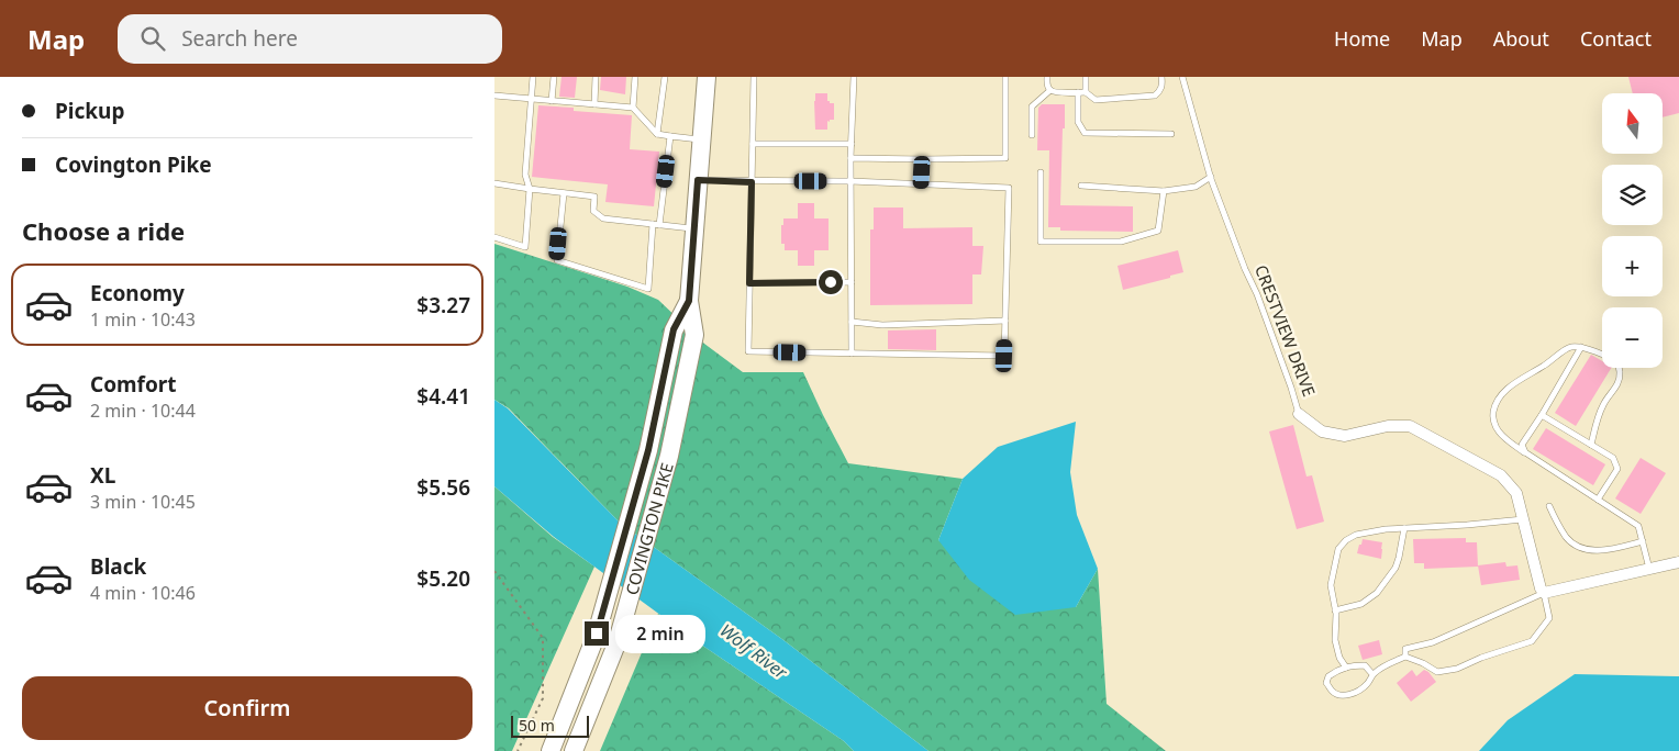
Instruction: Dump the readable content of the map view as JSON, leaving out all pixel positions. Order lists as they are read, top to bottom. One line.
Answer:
{"streets":{"main road":["COVINGTON PIKE"],"street":["CRESTVIEW DRIVE"]},"water":["Wolf River"],"scale_bar":"50 m","north":"top","page":{"header":"Map","search":"Search here","nav":["Home","Map","About","Contact"],"banner":["Pickup","Covington Pike"],"map_buttons":["+","−"],"heading":"Choose a ride","list":[{"name":"Economy","note":"1 min · 10:43","value":"$3.27"},{"name":"Comfort","note":"2 min · 10:44","value":"$4.41"},{"name":"XL","note":"3 min · 10:45","value":"$5.56"},{"name":"Black","note":"4 min · 10:46","value":"$5.20"}],"bubble":"2 min","buttons":"Confirm","scale":"50 m"}}
